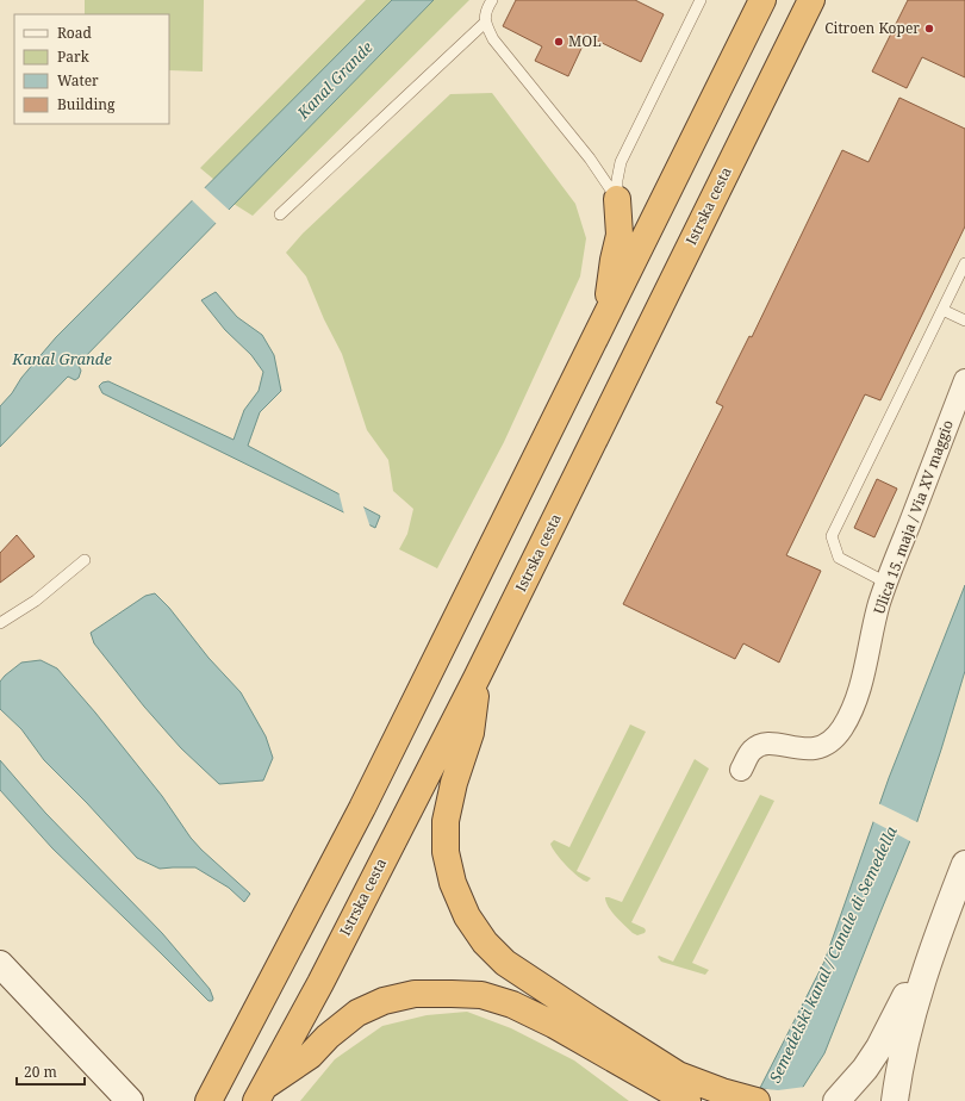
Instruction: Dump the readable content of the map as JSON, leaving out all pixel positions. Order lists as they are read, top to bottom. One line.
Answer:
{"streets":{"highway":["Istrska cesta"],"street":["Ulica 15. maja / Via XV maggio"]},"water":["Kanal Grande","Semedelski kanal / Canale di Semedella"],"places":["Citroen Koper","MOL"],"legend":["Road","Park","Water","Building"],"scale_bar":"20 m"}
